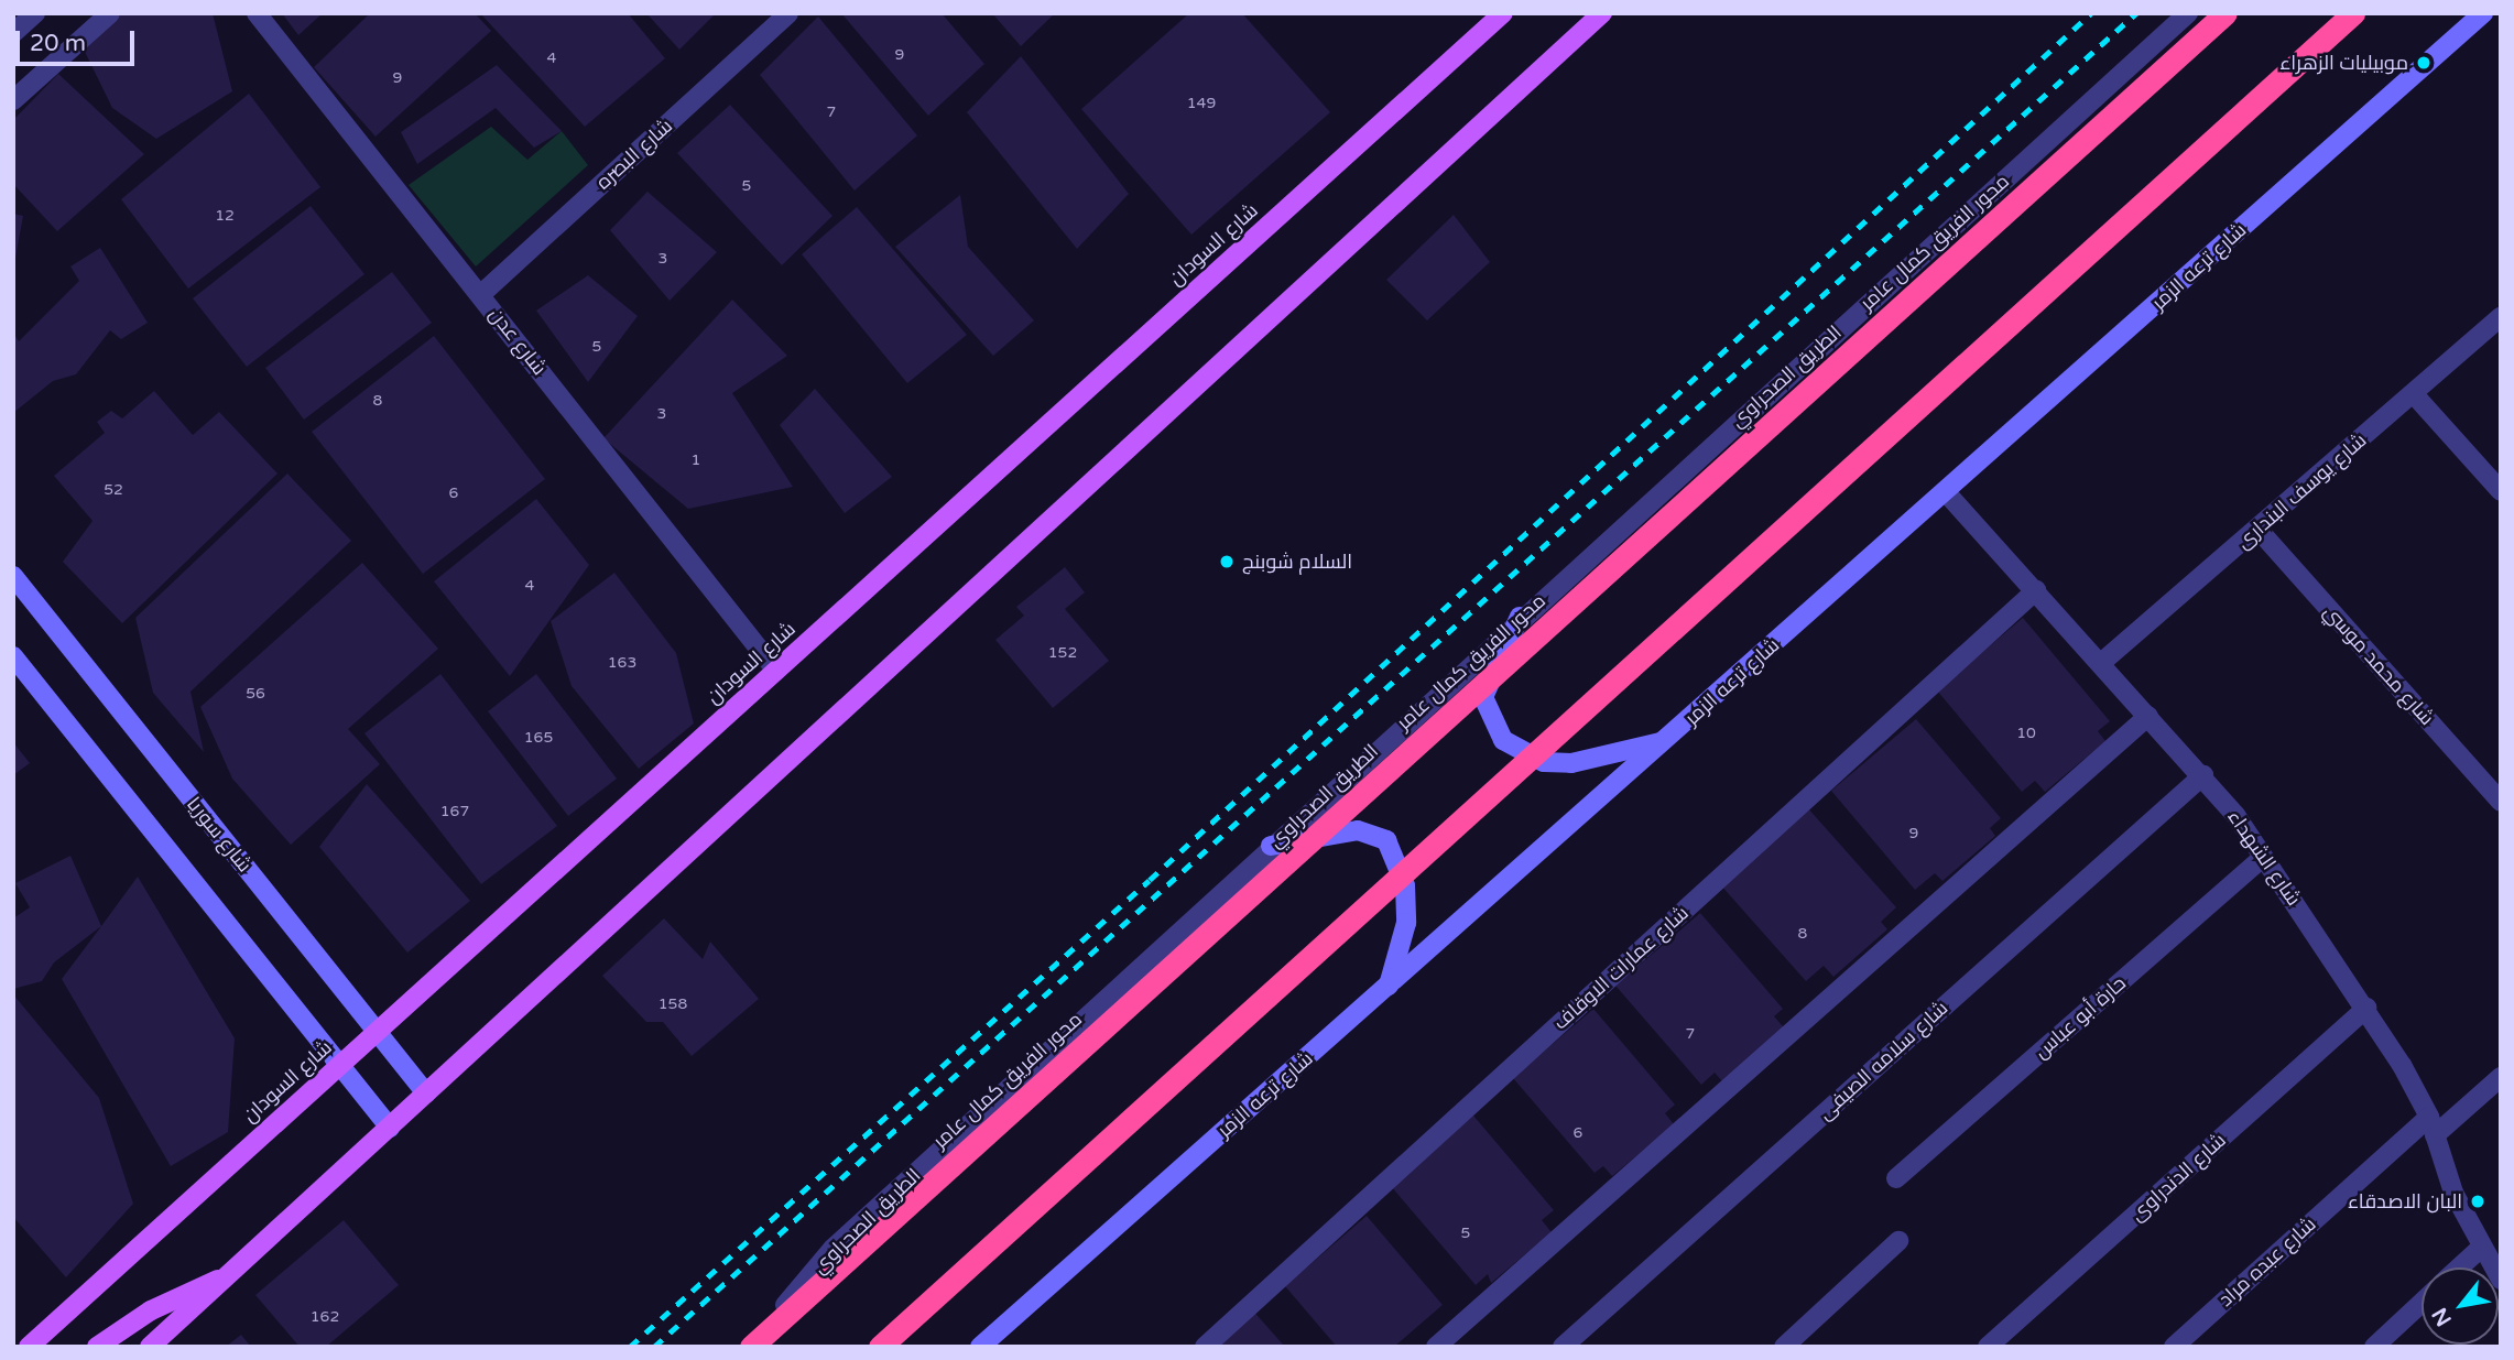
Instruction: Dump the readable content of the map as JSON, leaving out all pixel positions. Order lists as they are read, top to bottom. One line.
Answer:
{"streets":{"highway":["محور الفريق كمال عامر"],"main road":["شارع السودان"],"street":["شارع البصره","شارع ترعه الزمر","شارع عدن","الطريق الصحراوي","شارع يوسف البندارى","شارع محمد موسي","شارع سوريا","شارع الشهداء","شارع عمارات الاوقاف","حارة أبو عباس","شارع سلامه الصيفى","شارع الدندراوى","شارع عبده مراد"]},"crossings":[["شارع البصره","شارع عدن"],["محور الفريق كمال عامر","الطريق الصحراوي"],["شارع السودان","شارع عدن"],["شارع السودان","شارع سوريا"],["شارع ترعه الزمر","شارع الشهداء"],["شارع يوسف البندارى","شارع محمد موسي"],["شارع يوسف البندارى","شارع الشهداء"],["شارع الشهداء","شارع عمارات الاوقاف"],["شارع الشهداء","حارة أبو عباس"],["شارع الشهداء","شارع سلامه الصيفى"],["شارع الشهداء","شارع الدندراوى"],["شارع الشهداء","شارع عبده مراد"]],"places":["موبيليات الزهراء","السلام شوبنج","البان الاصدقاء"],"house_numbers":["9","4","9","149","7","5","12","3","5","8","3","1","52","6","4","152","163","56","10","165","167","9","8","158","7","6","5","162"],"scale_bar":"20 m","north":"bottom left"}
